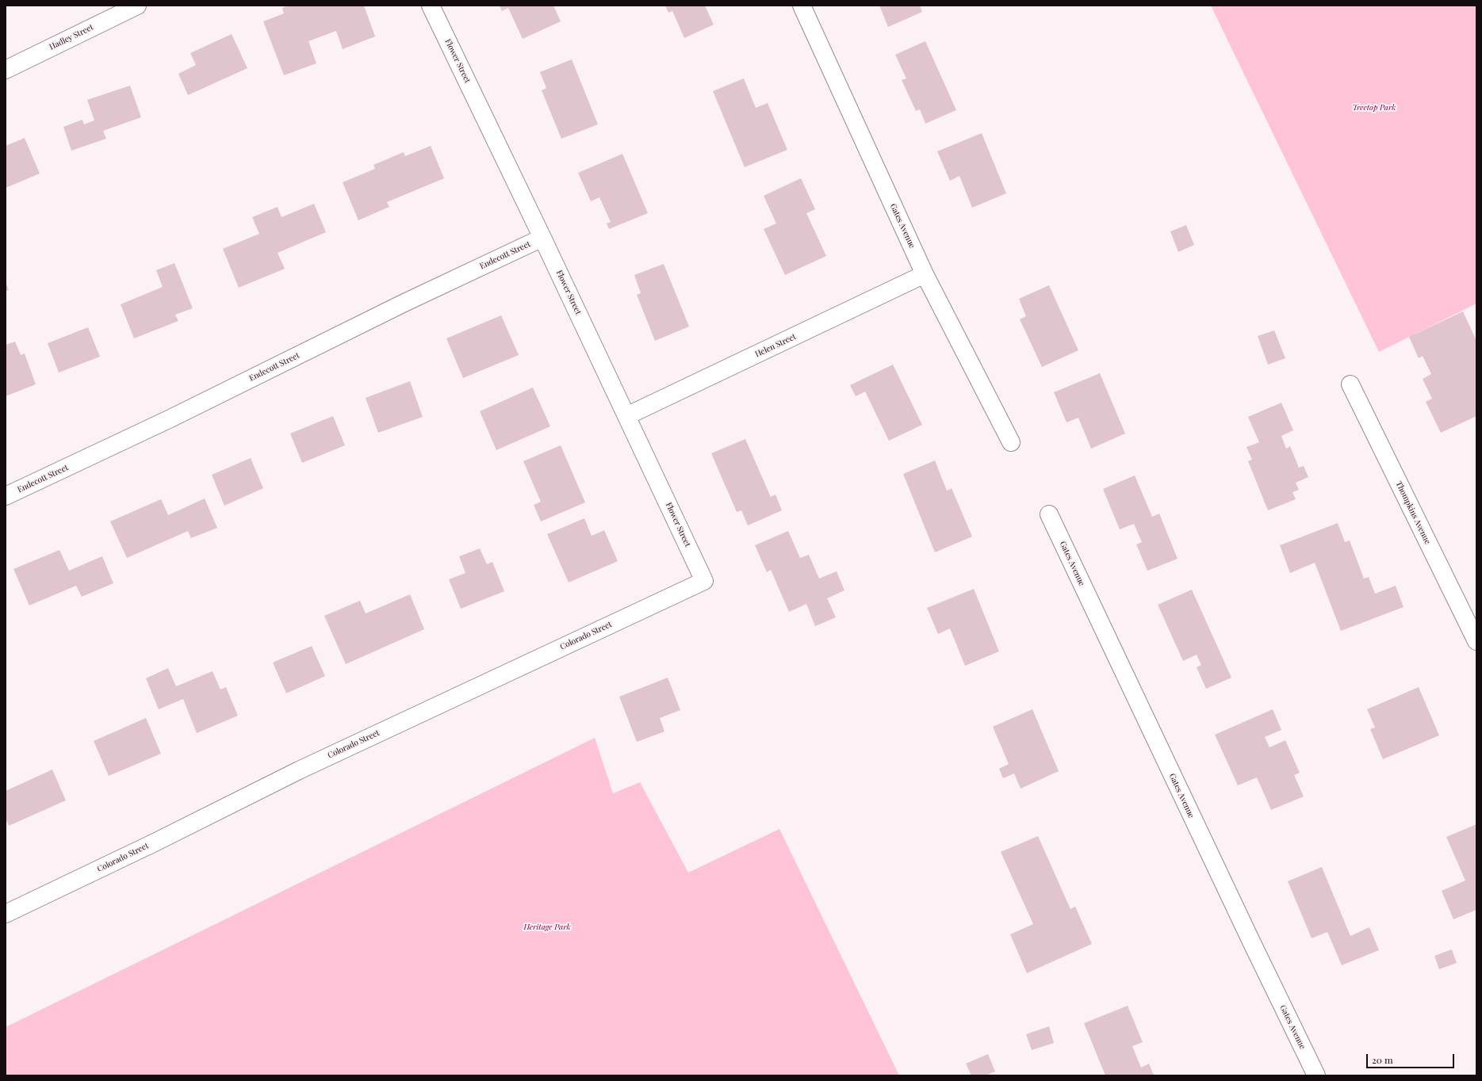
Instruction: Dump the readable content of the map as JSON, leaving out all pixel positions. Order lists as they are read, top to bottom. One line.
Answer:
{"streets":{"street":["Hadley Street","Flower Street","Gates Avenue","Endecott Street","Helen Street","Thompkins Avenue","Colorado Street"]},"crossings":[["Flower Street","Endecott Street"],["Flower Street","Helen Street"],["Flower Street","Colorado Street"],["Gates Avenue","Helen Street"]],"parks":["Treetop Park","Heritage Park"],"scale_bar":"20 m"}
